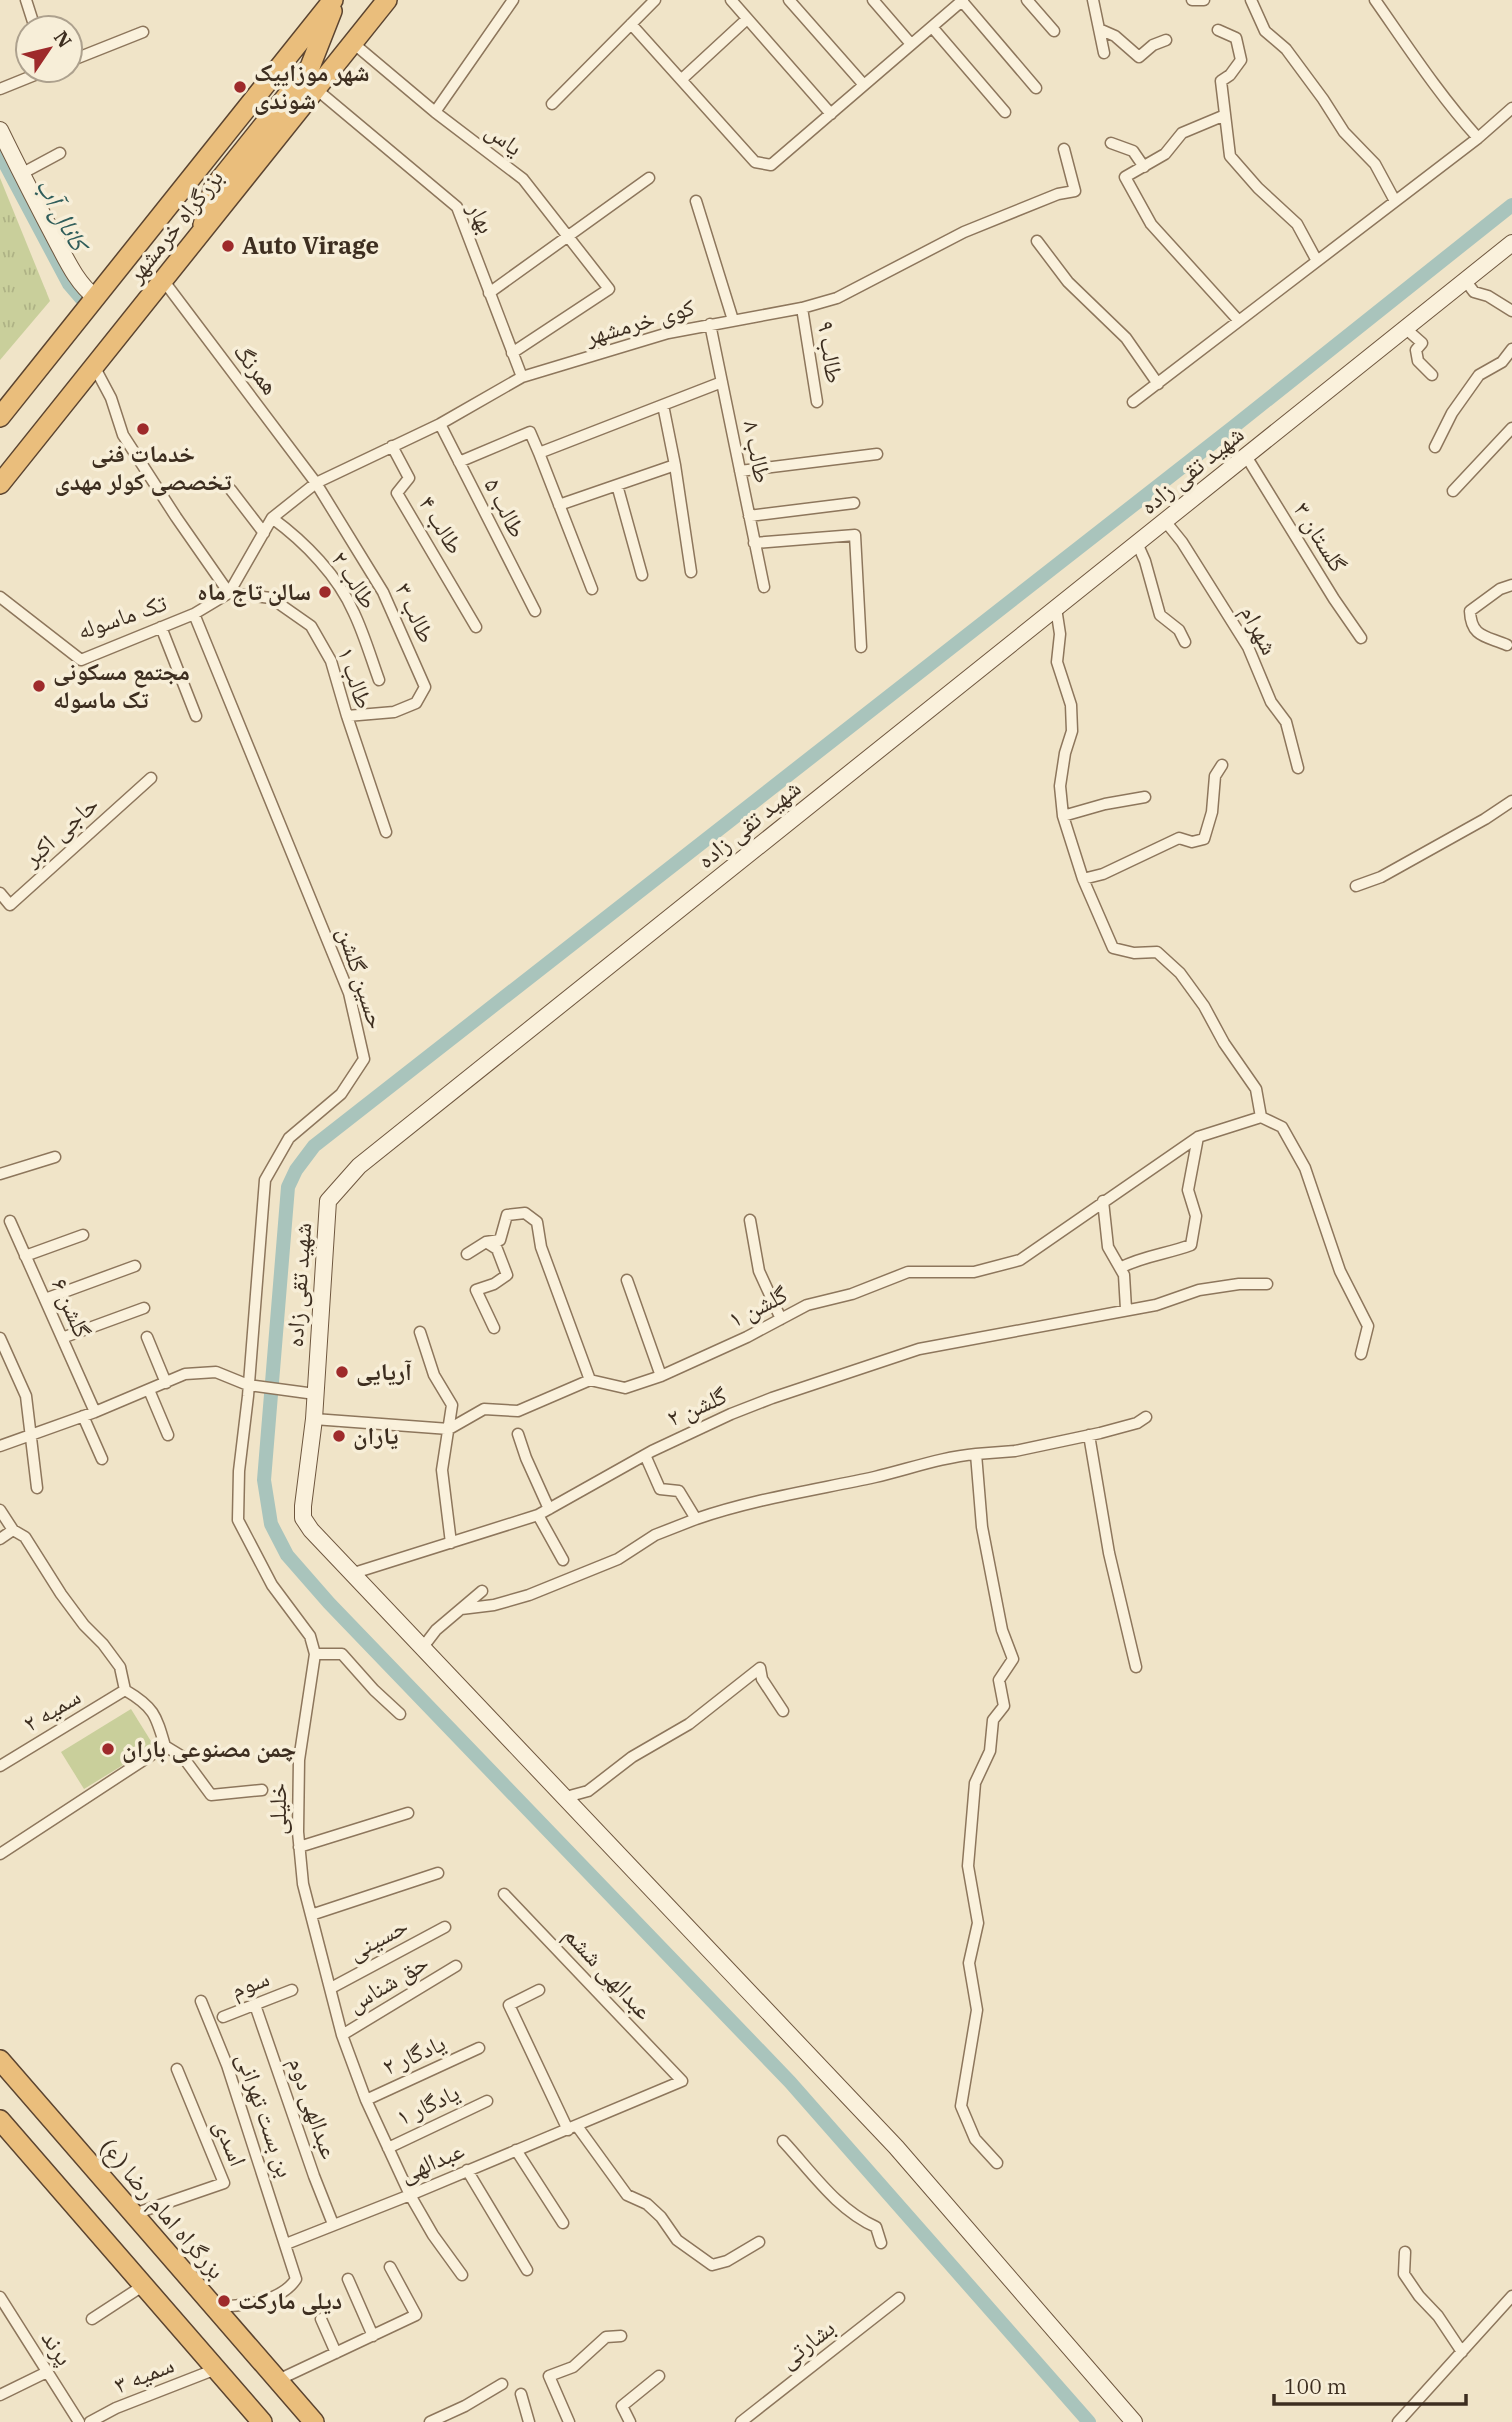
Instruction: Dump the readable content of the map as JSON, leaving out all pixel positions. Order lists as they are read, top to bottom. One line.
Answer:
{"streets":{"highway":["بزرگراه خرمشهر","بزرگراه امام رضا (ع)"],"main road":["شهید تقی زاده"],"street":["یاس","بهار","کوی خرمشهر","طالب ۹","همرنگ","طالب ۸","طالب ۵","طالب ۴","گلستان ۳","طالب ۲","طالب ۳","تک ماسوله","شهرام","طالب ۱","حاجی اکبر","حسین گلشن","گلشن ۱","گلشن ۶","گلشن ۲","سمیه ۲","خلیلی","حسینی","عبدالهی ششم","حق شناس","سوم","یادگار ۲","یادگار ۱","عبدالهی دوم","بن بست تهرانی","اسدی","عبدالهی","بشارتی","پرند","سمیه ۳"]},"crossings":[["یاس","بهار"],["یاس","بزرگراه خرمشهر"],["بهار","بزرگراه خرمشهر"],["بهار","کوی خرمشهر"],["بزرگراه خرمشهر","همرنگ"],["کوی خرمشهر","طالب ۹"],["کوی خرمشهر","همرنگ"],["کوی خرمشهر","طالب ۸"],["کوی خرمشهر","طالب ۵"],["کوی خرمشهر","طالب ۴"],["کوی خرمشهر","طالب ۲"],["کوی خرمشهر","طالب ۳"],["کوی خرمشهر","تک ماسوله"],["کوی خرمشهر","طالب ۱"],["کوی خرمشهر","حسین گلشن"],["همرنگ","طالب ۳"],["شهید تقی زاده","گلستان ۳"],["شهید تقی زاده","شهرام"],["شهید تقی زاده","گلشن ۲"],["طالب ۳","طالب ۱"],["تک ماسوله","حسین گلشن"],["خلیلی","حسینی"],["خلیلی","حق شناس"],["خلیلی","یادگار ۲"],["خلیلی","یادگار ۱"],["خلیلی","عبدالهی"],["عبدالهی ششم","عبدالهی"],["سوم","عبدالهی دوم"],["عبدالهی دوم","عبدالهی"],["بن بست تهرانی","عبدالهی"],["اسدی","بزرگراه امام رضا (ع)"]],"water":["کانال آب"],"places":["شهر موزاییک شوندی","Auto Virage","خدمات فنی تخصصی کولر مهدی","سالن تاج ماه","مجتمع مسکونی تک ماسوله","آریایی","یاران","چمن مصنوعی باران","دیلی مارکت"],"scale_bar":"100 m","north":"top right"}
